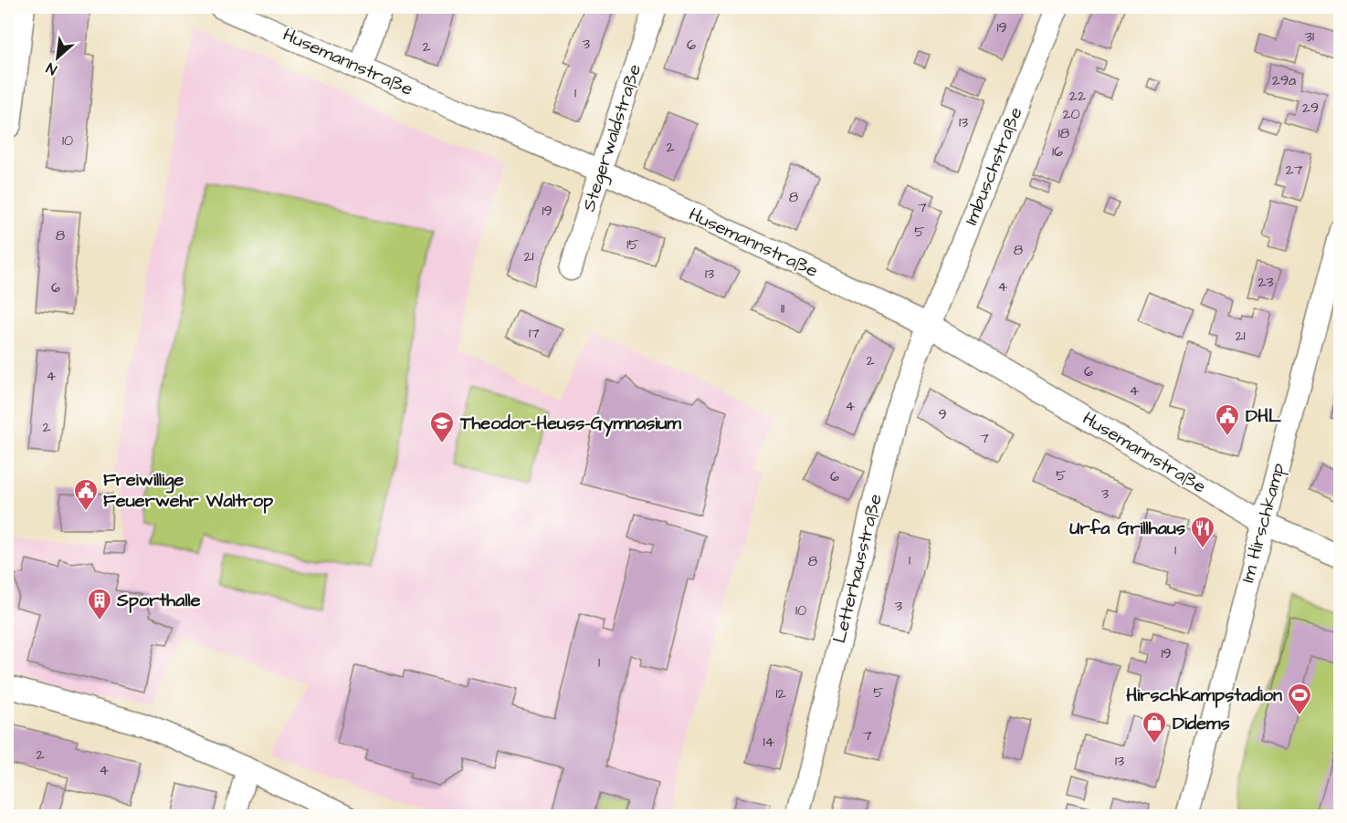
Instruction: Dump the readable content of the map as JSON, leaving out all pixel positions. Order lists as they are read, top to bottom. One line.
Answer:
{"streets":{"street":["Husemannstraße","Stegerwaldstraße","Imbuschstraße","Im Hirschkamp","Letterhausstraße"]},"crossings":[["Husemannstraße","Stegerwaldstraße"],["Husemannstraße","Imbuschstraße"],["Husemannstraße","Im Hirschkamp"],["Husemannstraße","Letterhausstraße"],["Imbuschstraße","Letterhausstraße"]],"places":{"public building":["DHL","Freiwillige Feuerwehr Waltrop"],"school or university":["Theodor-Heuss-Gymnasium"],"restaurant":["Urfa Grillhaus"],"building":["Sporthalle"],"sports":["Hirschkampstadion"],"shop":["Didems"]},"house_numbers":["19","31","3","6","2","29a","1","22","29","20","13","18","10","2","16","27","8","7","19","5","8","15","8","21","13","23","4","6","11","17","21","2","6","4","4","4","9","2","7","5","6","3","1","1","8","3","10","19","1","5","12","7","14","2","13","4"],"north":"bottom left"}
